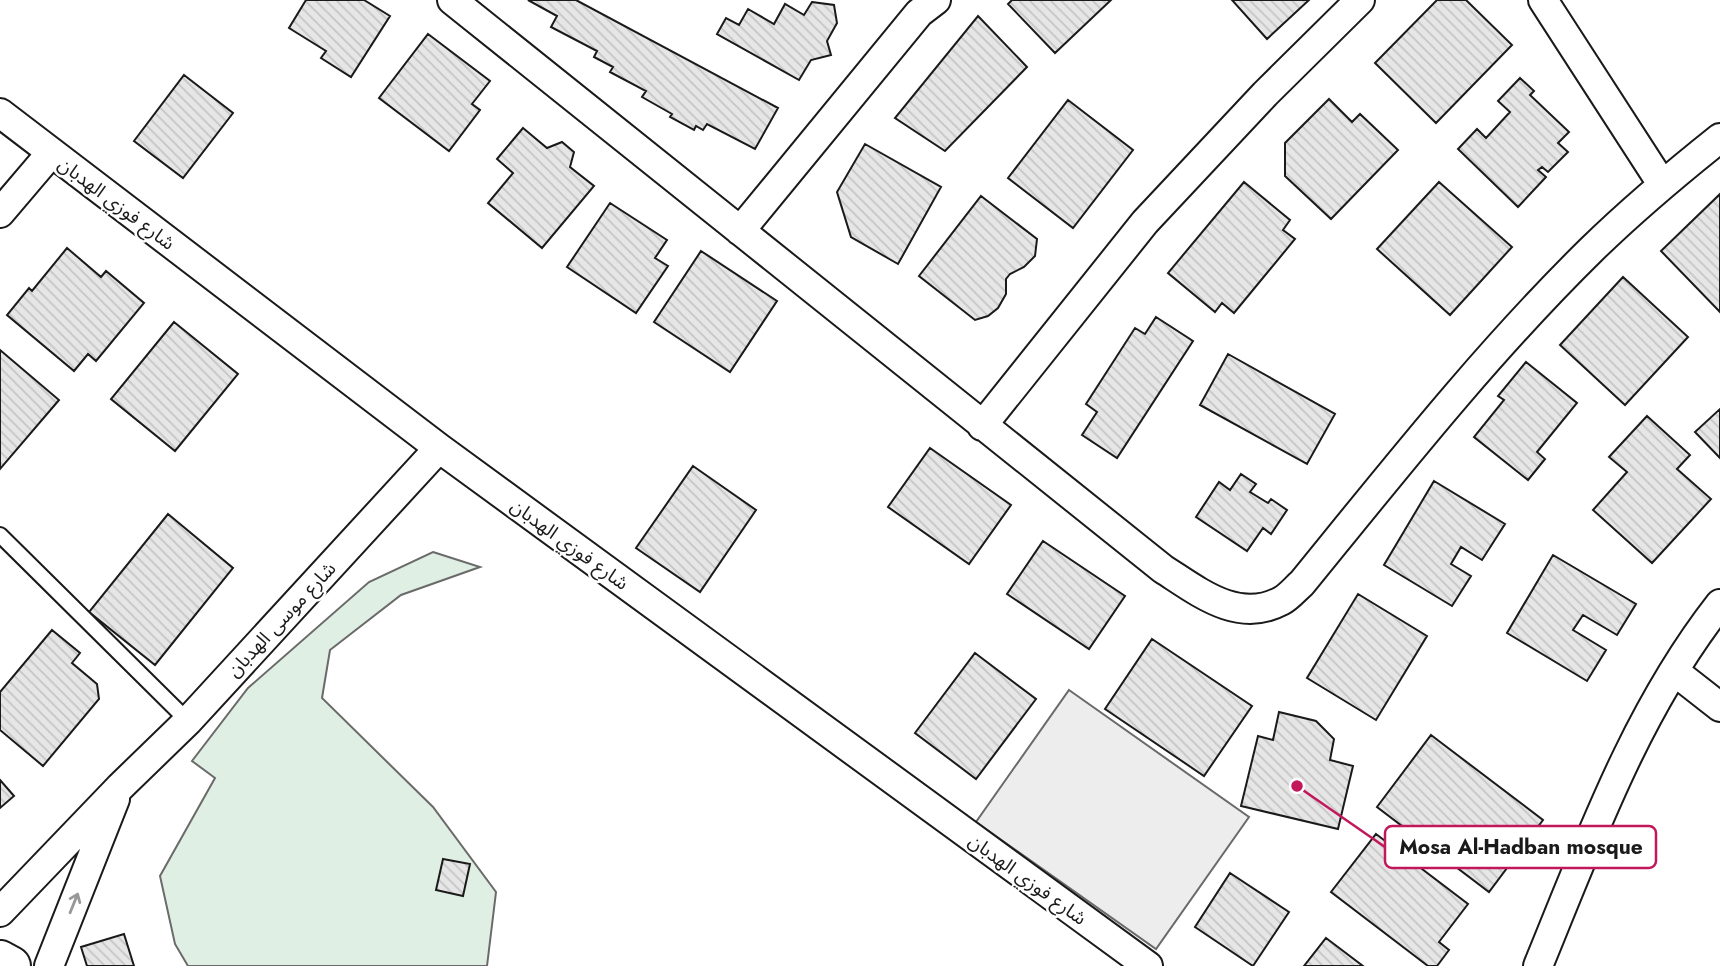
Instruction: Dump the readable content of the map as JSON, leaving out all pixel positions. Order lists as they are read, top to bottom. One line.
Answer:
{"streets":{"street":["شارع فوزي الهدبان","شارع موسى الهدبان"]},"crossings":[["شارع فوزي الهدبان","شارع موسى الهدبان"]],"places":["Mosa Al-Hadban mosque"]}
